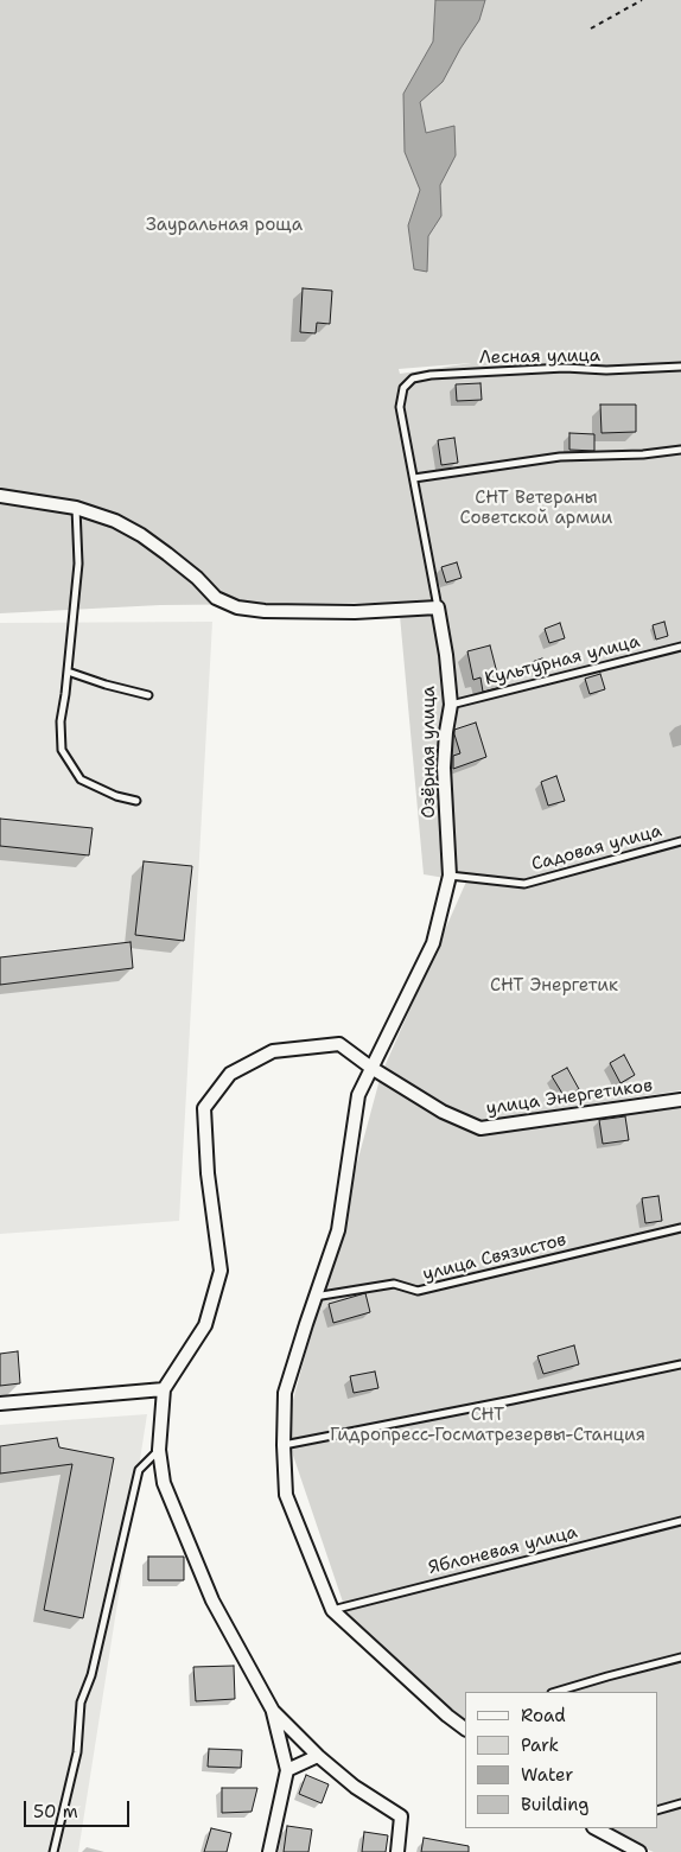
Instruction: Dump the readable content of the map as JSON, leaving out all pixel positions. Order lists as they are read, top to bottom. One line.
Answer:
{"streets":{"street":["Озёрная улица","улица Энергетиков"],"lane":["Лесная улица","Культурная улица","Садовая улица","улица Связистов","Яблоневая улица"]},"crossings":[["Лесная улица","Озёрная улица"],["Культурная улица","Озёрная улица"],["Озёрная улица","Садовая улица"],["Озёрная улица","улица Энергетиков"],["Озёрная улица","улица Связистов"],["Озёрная улица","Яблоневая улица"]],"parks":["Зауральная роща","СНТ Ветераны Советской армии","СНТ Энергетик","СНТ Гидропресс-Госматрезервы-Станция"],"legend":["Road","Park","Water","Building"],"scale_bar":"50 m"}
